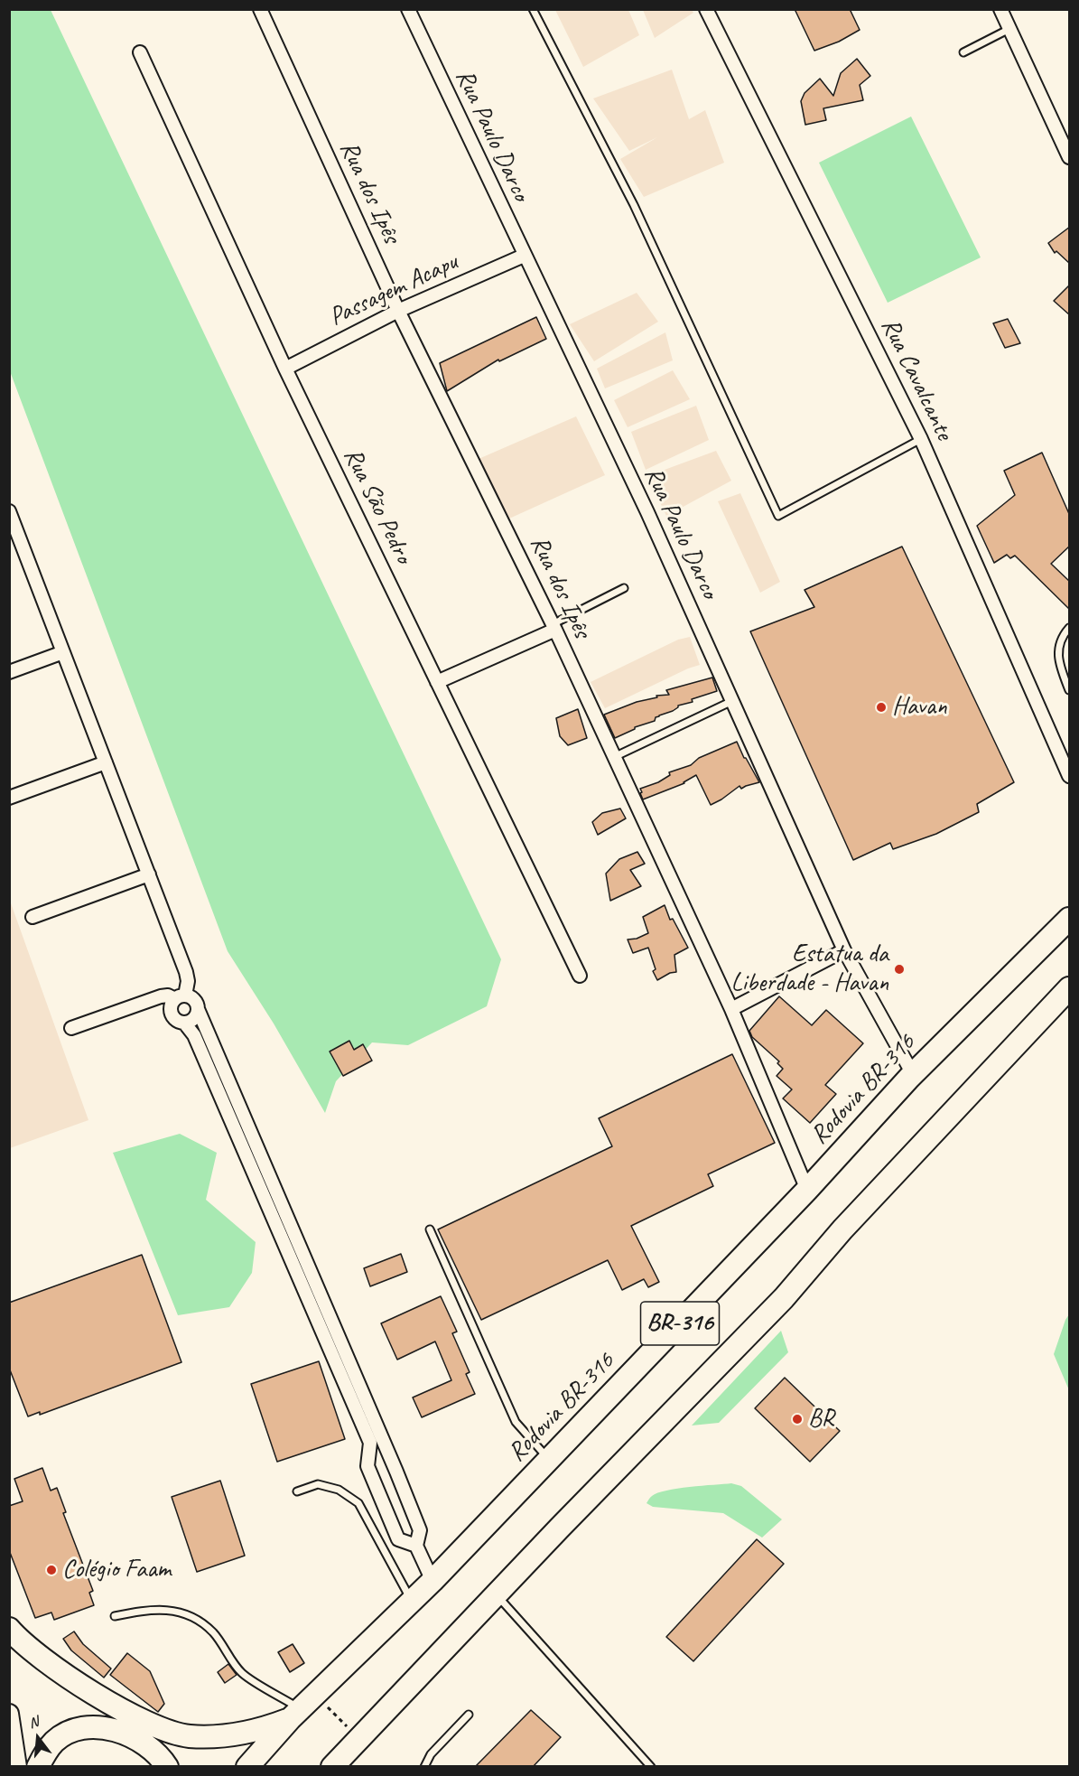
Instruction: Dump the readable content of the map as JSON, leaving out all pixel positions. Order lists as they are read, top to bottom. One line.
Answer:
{"streets":{"highway":["Rodovia BR-316","BR-316"],"street":["Rua Paulo Darco","Rua dos Ipês","Passagem Acapu","Rua Cavalcante","Rua São Pedro"]},"crossings":[["Rua Paulo Darco","Passagem Acapu"],["Rua Paulo Darco","Rodovia BR-316"],["Rua dos Ipês","Passagem Acapu"],["Rua dos Ipês","Rodovia BR-316"],["Passagem Acapu","Rua São Pedro"]],"places":["Havan","Estatua da Liberdade - Havan","BR","Colégio Faam"],"north":"top"}
